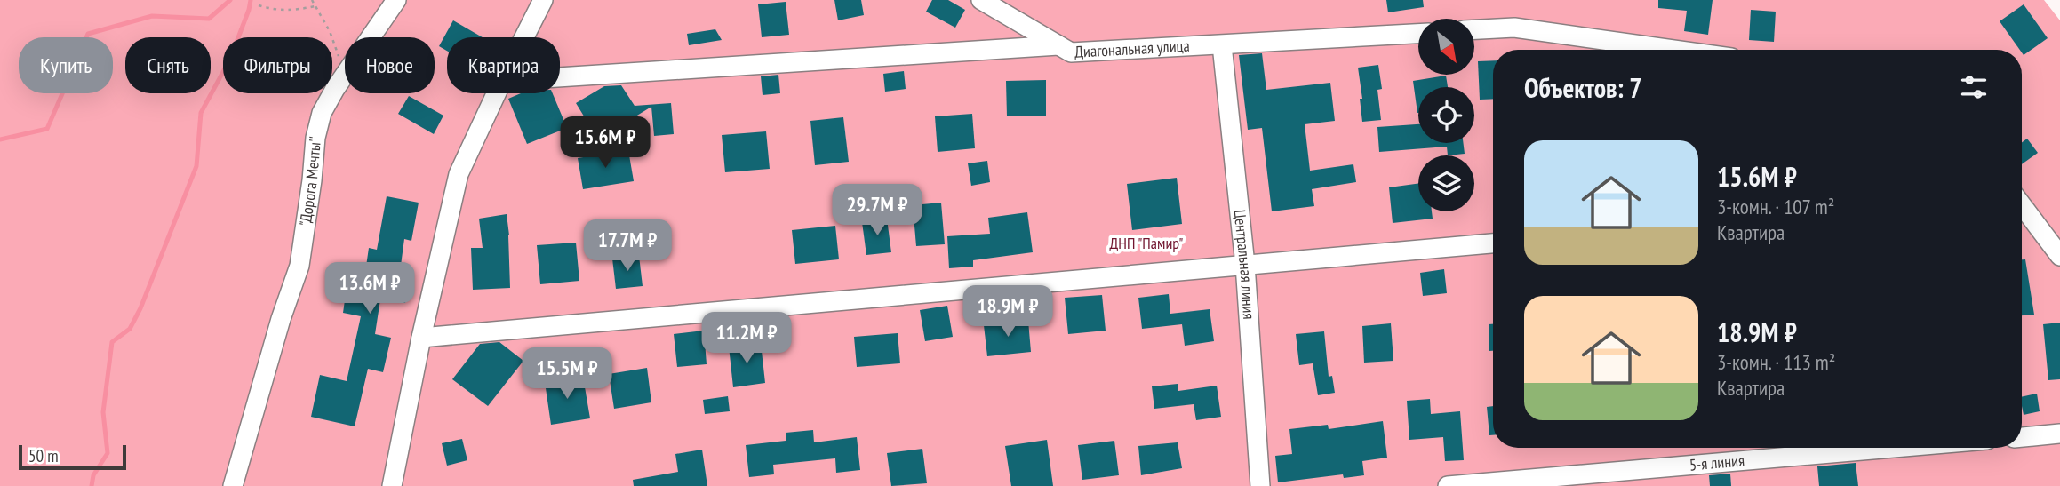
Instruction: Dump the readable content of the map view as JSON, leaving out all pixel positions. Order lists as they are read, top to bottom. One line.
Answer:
{"streets":{"street":["Диагональная улица","\"Дорога Мечты''","Центральная линия","5-я линия"]},"crossings":[["Диагональная улица","Центральная линия"]],"parks":["ДНП \"Памир\""],"scale_bar":"50 m","north":"bottom right","page":{"chip":["Купить","Снять","Фильтры","Новое","Квартира"],"heading":"Объектов: 7","price":["15.6M ₽","29.7M ₽","17.7M ₽","13.6M ₽","18.9M ₽","11.2M ₽","15.5M ₽"],"list":[{"name":"15.6M ₽","note":"3-комн. · 107 m² · Квартира"},{"name":"18.9M ₽","note":"3-комн. · 113 m² · Квартира"}],"scale":"50 m"}}
